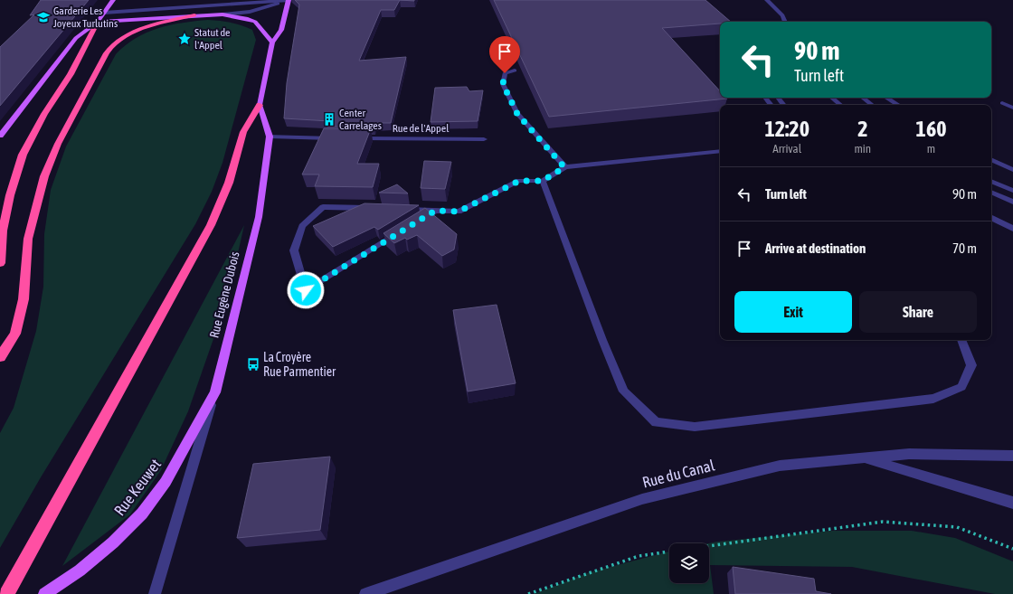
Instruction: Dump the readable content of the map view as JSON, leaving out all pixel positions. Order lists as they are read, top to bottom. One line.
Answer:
{"streets":{"main road":["Rue Eugène Dubois","Rue Keuwet"],"street":["Rue de l'Appel","Rue du Canal"]},"crossings":[["Rue Eugène Dubois","Rue Keuwet"]],"places":{"school or university":["Garderie Les Joyeux Turlutins"],"place":["Statut de l'Appel"],"building":["Center Carrelages"],"bus stop":["La Croyère Rue Parmentier"]},"page":{"turn":["90 m","Turn left"],"eta":["12:20","Arrival","2","min","160","m"],"list":[{"name":"Turn left","value":"90 m"},{"name":"Arrive at destination","value":"70 m"}],"buttons":["Exit","Share"]}}
